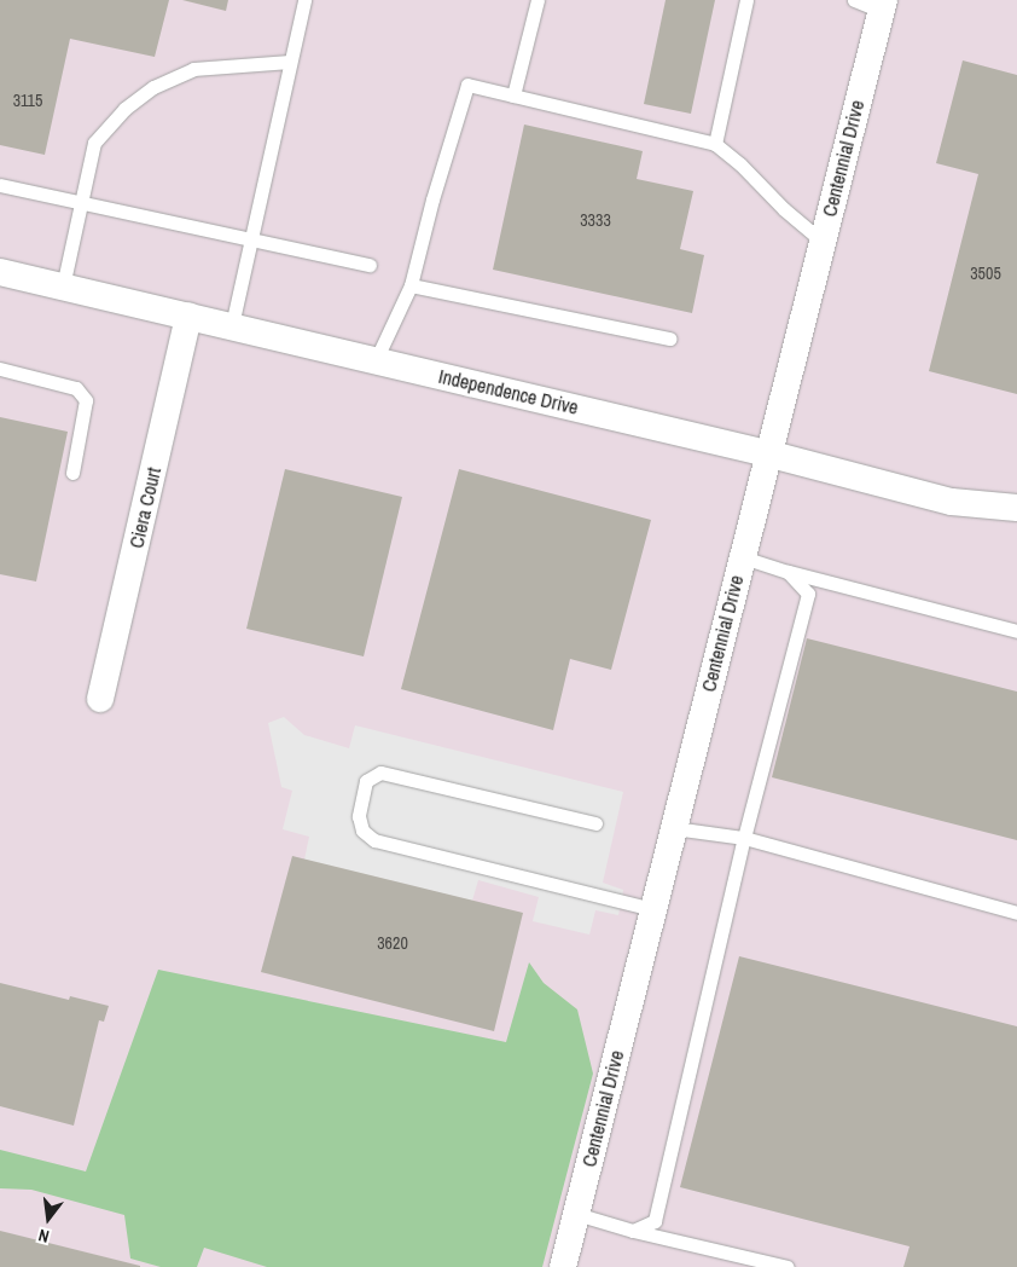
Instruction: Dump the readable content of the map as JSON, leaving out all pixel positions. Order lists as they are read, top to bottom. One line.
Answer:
{"streets":{"street":["Centennial Drive","Independence Drive","Ciera Court"]},"crossings":[["Centennial Drive","Independence Drive"],["Independence Drive","Ciera Court"]],"house_numbers":["3115","3333","3505","3620"],"north":"bottom"}
